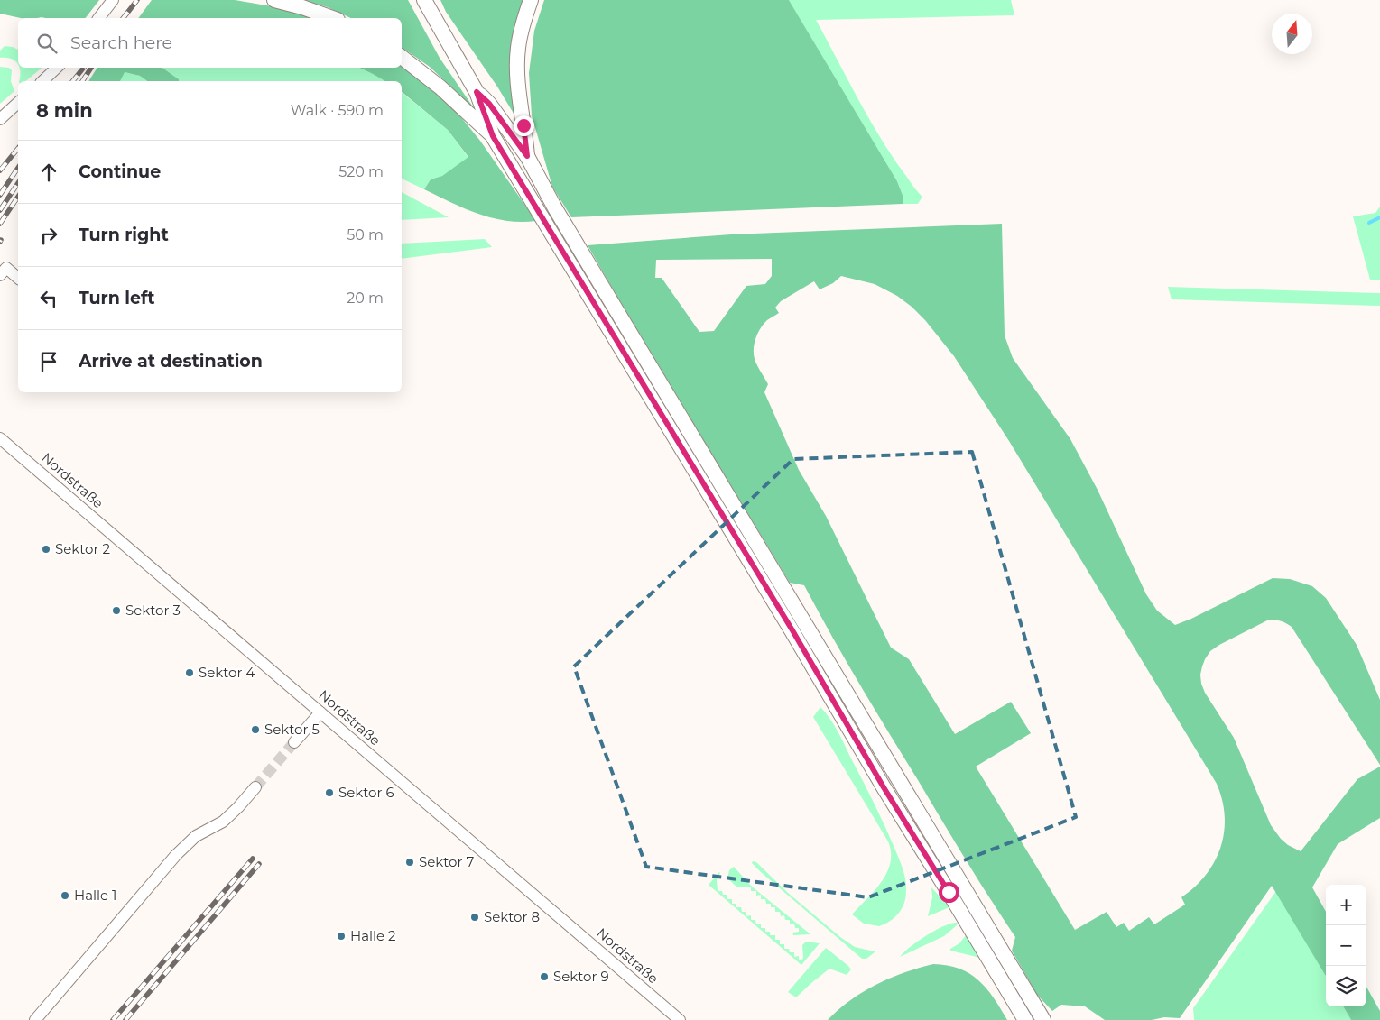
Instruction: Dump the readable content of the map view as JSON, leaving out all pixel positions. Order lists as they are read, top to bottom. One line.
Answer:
{"streets":{"street":["Nordstraße"]},"places":["Sektor 2","Sektor 3","Sektor 4","Sektor 5","Sektor 6","Sektor 7","Halle 1","Sektor 8","Halle 2","Sektor 9"],"north":"top","page":{"search":"Search here","heading":["8 min","Walk · 590 m"],"list":[["Continue","520 m"],["Turn right","50 m"],["Turn left","20 m"],"Arrive at destination"],"map_buttons":["+","−"]}}
